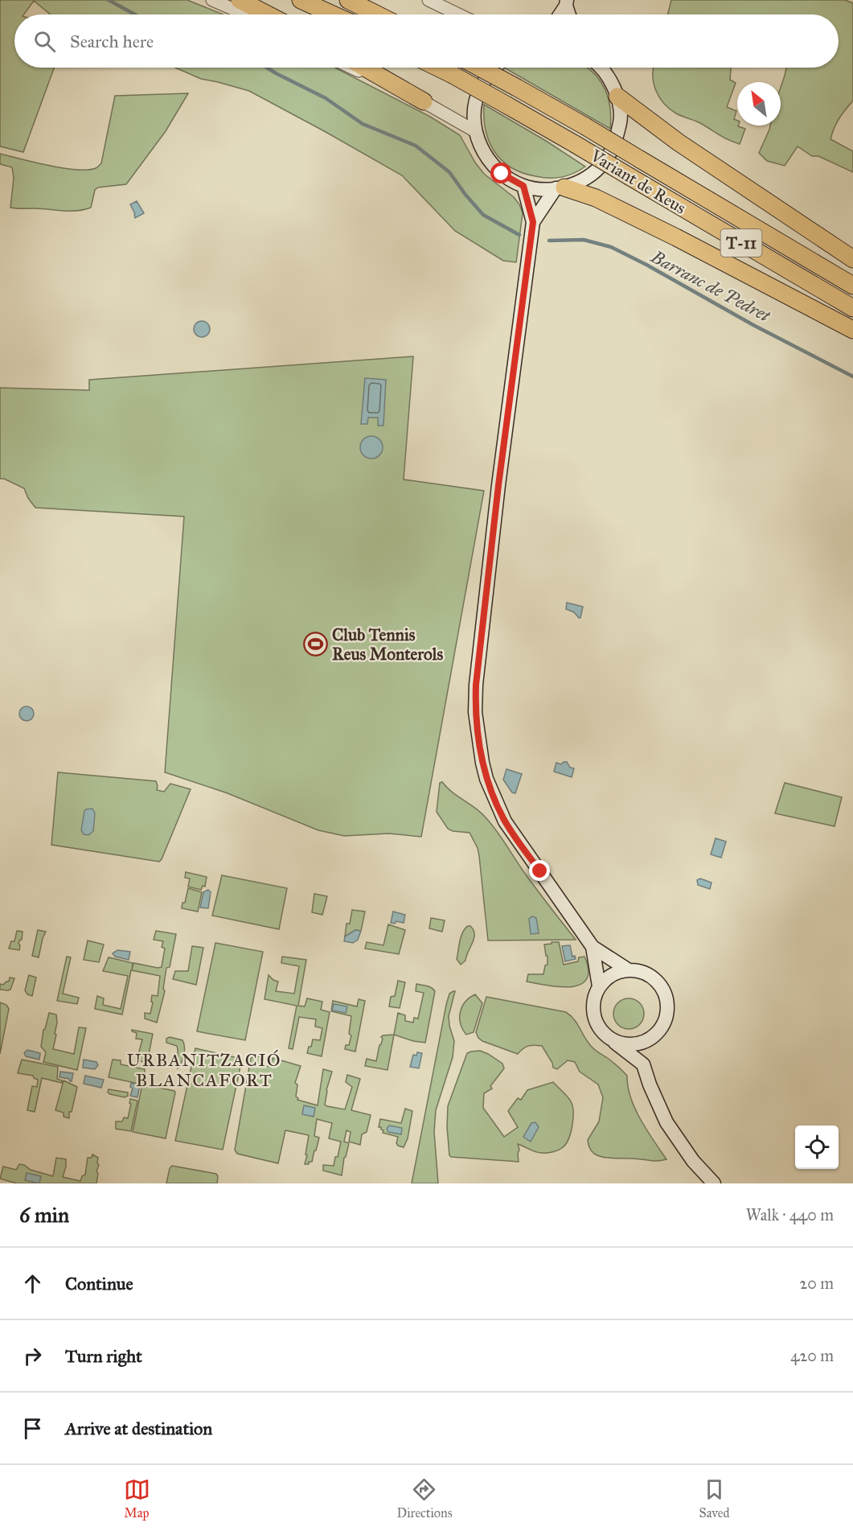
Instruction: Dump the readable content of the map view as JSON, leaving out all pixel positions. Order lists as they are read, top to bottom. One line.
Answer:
{"streets":{"highway":["Variant de Reus","T-11"]},"districts":["URBANITZACIÓ BLANCAFORT"],"water":["Barranc de Pedret"],"places":{"sports":["Club Tennis Reus Monterols"]},"north":"top left","page":{"search":"Search here","heading":["6 min","Walk · 440 m"],"list":[["Continue","20 m"],["Turn right","420 m"],"Arrive at destination"],"nav":["Map","Directions","Saved"]}}
